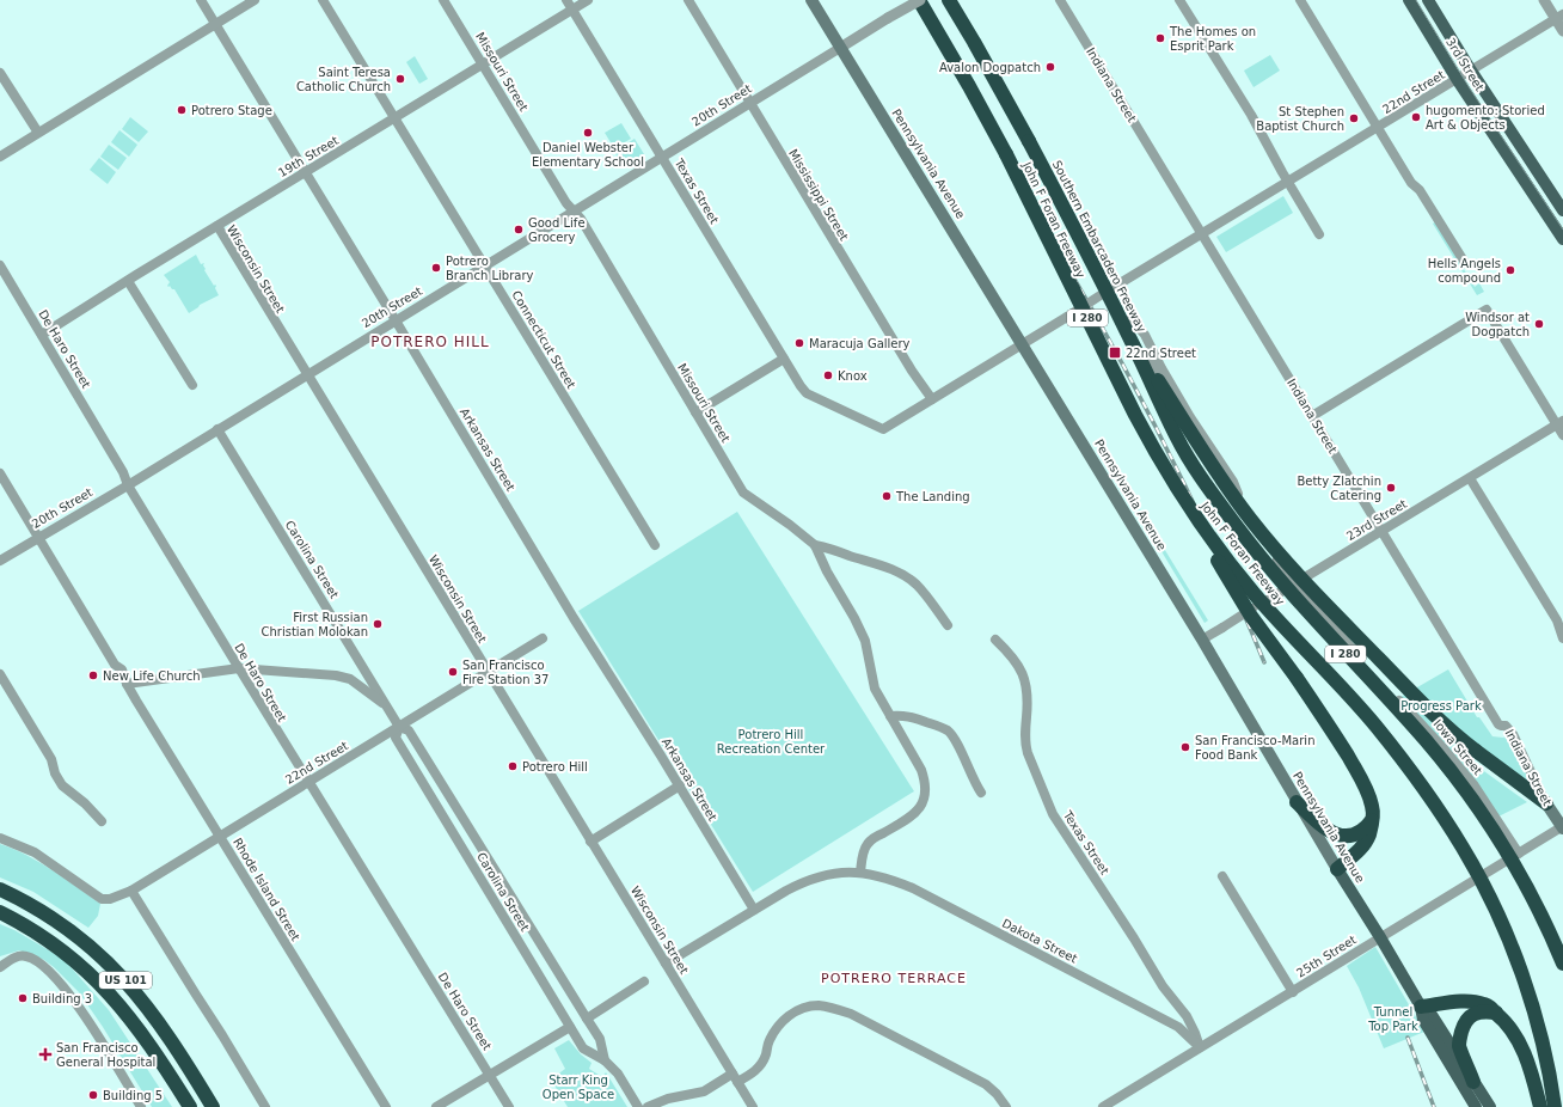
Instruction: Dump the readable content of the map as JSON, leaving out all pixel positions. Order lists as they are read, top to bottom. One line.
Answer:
{"streets":{"highway":["John F Foran Freeway","Southern Embarcadero Freeway","I 280","US 101"],"main road":["3rd Street","Indiana Street","Pennsylvania Avenue"],"street":["Missouri Street","22nd Street","20th Street","19th Street","Texas Street","Mississippi Street","Wisconsin Street","Connecticut Street","De Haro Street","Arkansas Street","23rd Street","Carolina Street","Iowa Street","Rhode Island Street","Dakota Street","25th Street"]},"crossings":[["3rd Street","22nd Street"],["Missouri Street","20th Street"],["Missouri Street","19th Street"],["Missouri Street","Dakota Street"],["Indiana Street","22nd Street"],["Indiana Street","23rd Street"],["Indiana Street","25th Street"],["22nd Street","Pennsylvania Avenue"],["22nd Street","Texas Street"],["22nd Street","Mississippi Street"],["22nd Street","Wisconsin Street"],["22nd Street","De Haro Street"],["22nd Street","Carolina Street"],["22nd Street","Iowa Street"],["22nd Street","Rhode Island Street"],["20th Street","Pennsylvania Avenue"],["20th Street","Texas Street"],["20th Street","Mississippi Street"],["20th Street","John F Foran Freeway"],["20th Street","Wisconsin Street"],["20th Street","Connecticut Street"],["20th Street","De Haro Street"],["20th Street","Arkansas Street"],["20th Street","Carolina Street"],["20th Street","Rhode Island Street"],["19th Street","Texas Street"],["19th Street","Wisconsin Street"],["19th Street","Connecticut Street"],["19th Street","De Haro Street"],["19th Street","Arkansas Street"],["Pennsylvania Avenue","23rd Street"],["Pennsylvania Avenue","25th Street"],["Texas Street","Dakota Street"],["Texas Street","25th Street"],["23rd Street","Iowa Street"],["Iowa Street","25th Street"],["Dakota Street","25th Street"]],"districts":["POTRERO HILL","POTRERO TERRACE"],"parks":["Progress Park","Potrero Hill Recreation Center","Tunnel Top Park","Starr King Open Space"],"places":{"other":["The Homes on Esprit Park","Avalon Dogpatch","Saint Teresa Catholic Church","Potrero Stage","hugomento: Storied Art & Objects","St Stephen Baptist Church","Daniel Webster Elementary School","Good Life Grocery","Potrero Branch Library","Hells Angels compound","Windsor at Dogpatch","Maracuja Gallery","Knox","Betty Zlatchin Catering","The Landing","First Russian Christian Molokan","San Francisco Fire Station 37","New Life Church","San Francisco-Marin Food Bank","Potrero Hill","Building 3","Building 5"],"transit":["22nd Street"],"health":["San Francisco General Hospital"]}}
